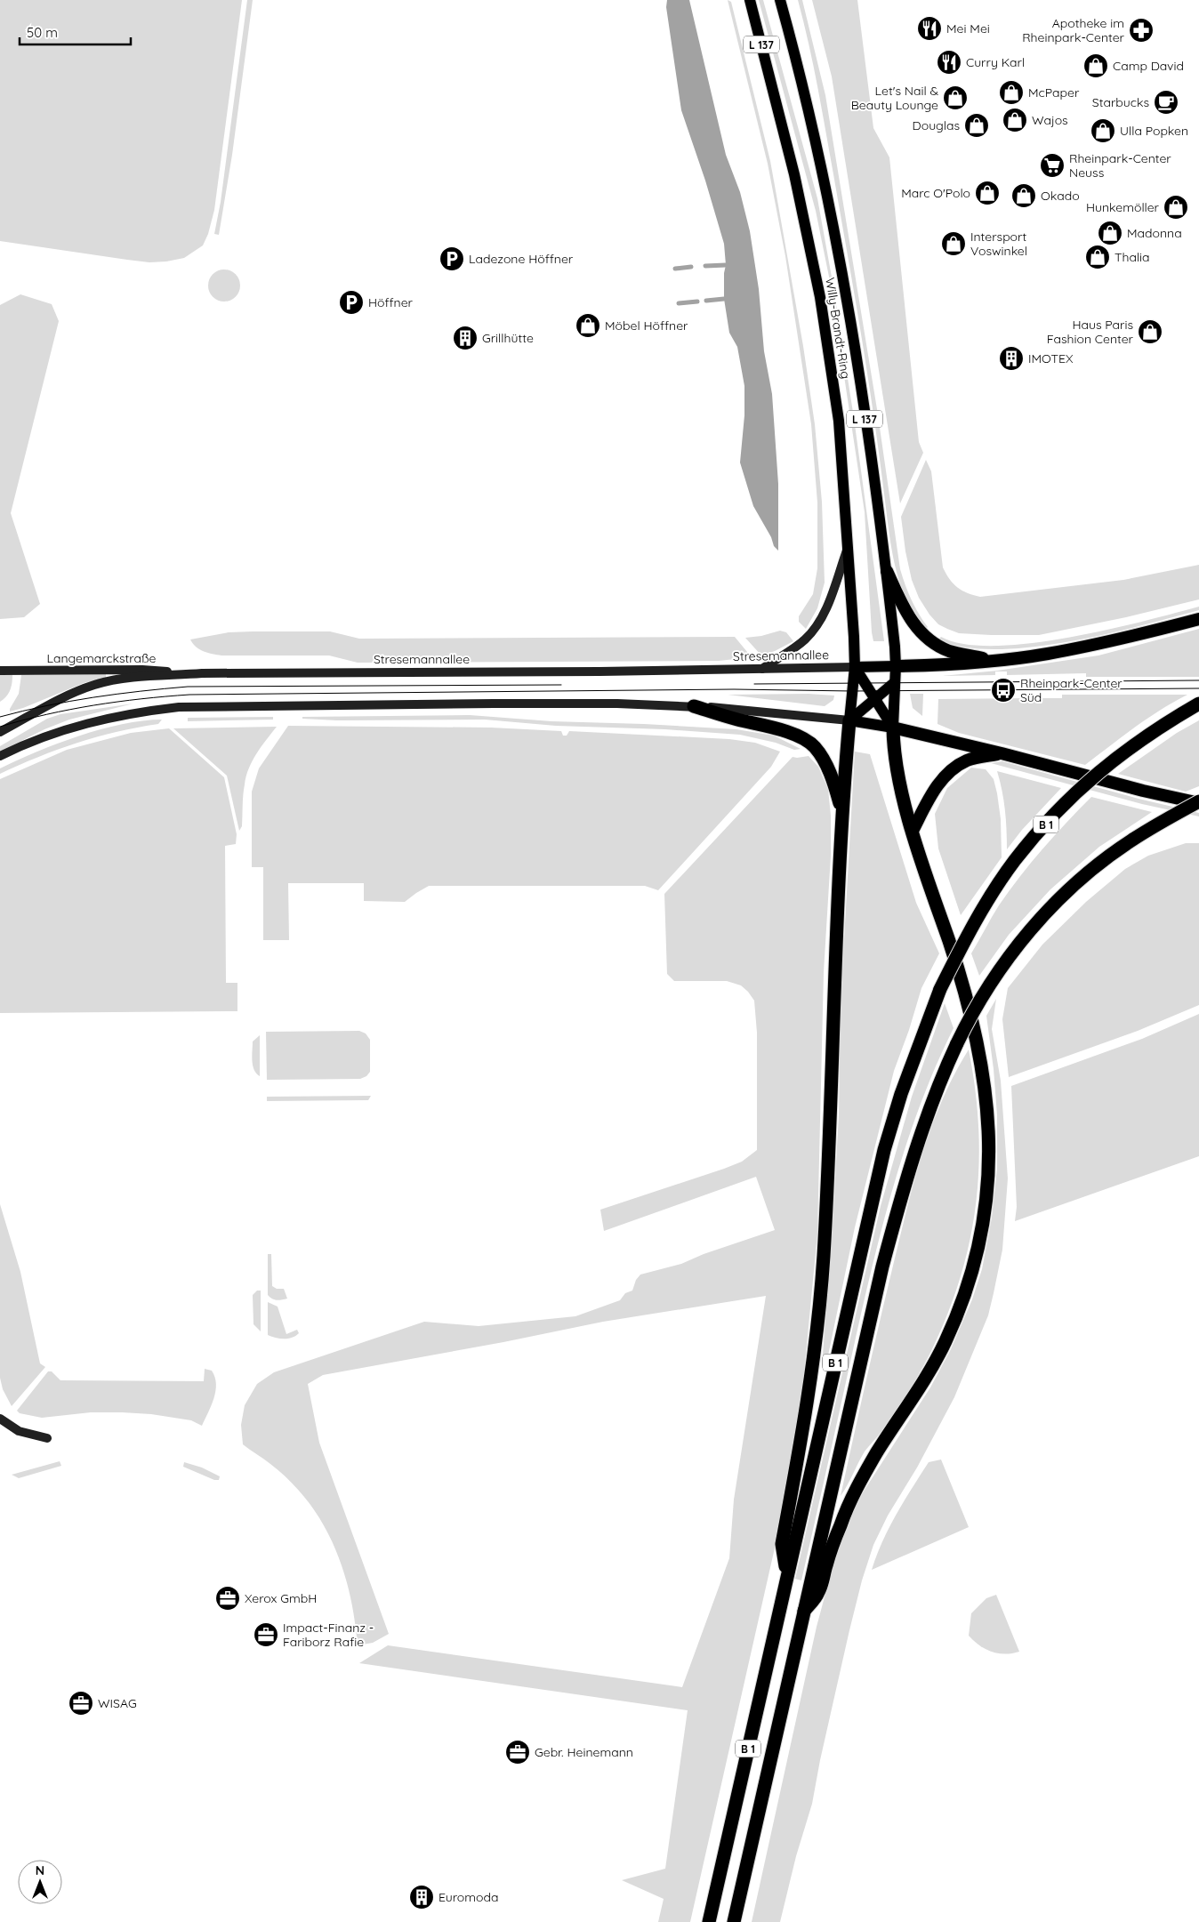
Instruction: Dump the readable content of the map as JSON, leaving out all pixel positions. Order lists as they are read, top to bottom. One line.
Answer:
{"streets":{"highway":["B 1"],"main road":["L 137","Willy-Brandt-Ring","Stresemannallee","Langemarckstraße"]},"crossings":[["L 137","Willy-Brandt-Ring"],["L 137","Stresemannallee"],["Willy-Brandt-Ring","Stresemannallee"],["Stresemannallee","Langemarckstraße"]],"places":{"restaurant":["Mei Mei","Curry Karl"],"pharmacy":["Apotheke im Rheinpark-Center"],"shop":["Camp David","McPaper","Let's Nail & Beauty Lounge","Wajos","Douglas","Ulla Popken","Marc O'Polo","Okado","Hunkemöller","Madonna","Intersport Voswinkel","Thalia","Möbel Höffner","Haus Paris Fashion Center"],"cafe":["Starbucks"],"supermarket":["Rheinpark-Center Neuss"],"parking":["Ladezone Höffner","Höffner"],"building":["Grillhütte","IMOTEX","Euromoda"],"bus stop":["Rheinpark-Center Süd"],"office":["Xerox GmbH","Impact-Finanz - Fariborz Rafie","WISAG","Gebr. Heinemann"]},"scale_bar":"50 m","north":"top"}
